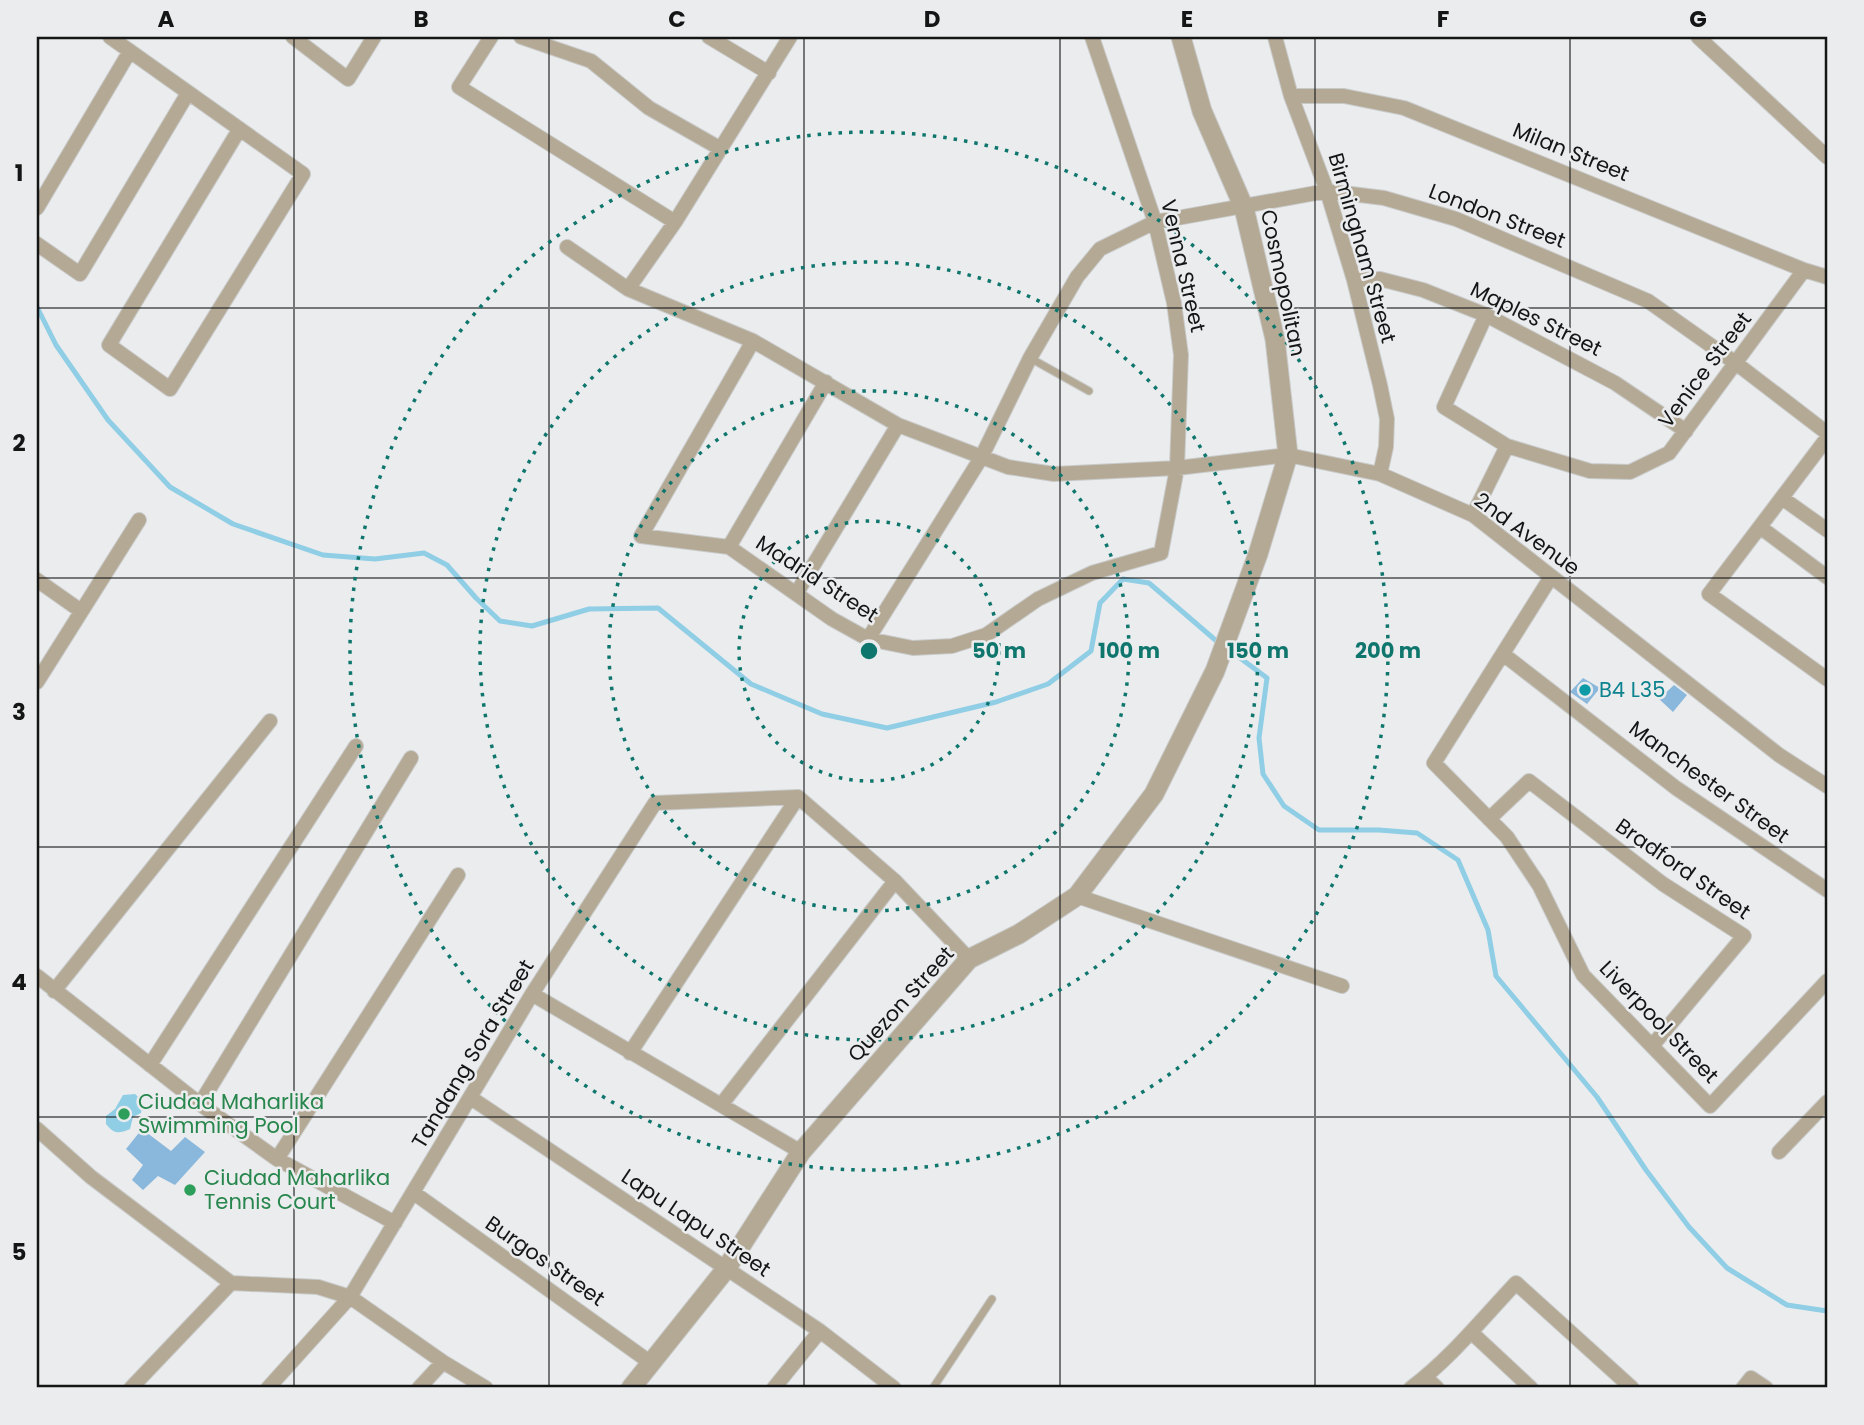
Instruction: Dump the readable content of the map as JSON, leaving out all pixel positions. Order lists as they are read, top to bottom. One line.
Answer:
{"streets":{"street":["Milan Street","London Street","Birmingham Street","Venna Street","Cosmopolitan","Maples Street","Venice Street","2nd Avenue","Madrid Street","Manchester Street","Bradford Street","Quezon Street","Liverpool Street","Tandang Sora Street","Lapu Lapu Street","Burgos Street"]},"crossings":[["Milan Street","Birmingham Street"],["Milan Street","Venice Street"],["London Street","Birmingham Street"],["London Street","Venna Street"],["London Street","Cosmopolitan"],["London Street","Venice Street"],["London Street","2nd Avenue"],["London Street","Madrid Street"],["Birmingham Street","Maples Street"],["Birmingham Street","2nd Avenue"],["Venna Street","2nd Avenue"],["Venna Street","Madrid Street"],["Cosmopolitan","2nd Avenue"],["Cosmopolitan","Quezon Street"],["Maples Street","Venice Street"],["2nd Avenue","Madrid Street"],["Manchester Street","Liverpool Street"],["Bradford Street","Liverpool Street"],["Quezon Street","Lapu Lapu Street"],["Quezon Street","Burgos Street"],["Tandang Sora Street","Lapu Lapu Street"],["Tandang Sora Street","Burgos Street"]],"places":["B4 L35","Ciudad Maharlika Swimming Pool","Ciudad Maharlika Tennis Court"],"grid":{"columns":["A","B","C","D","E","F","G"],"rows":["1","2","3","4","5"]},"rings":["50 m","100 m","150 m","200 m"]}
